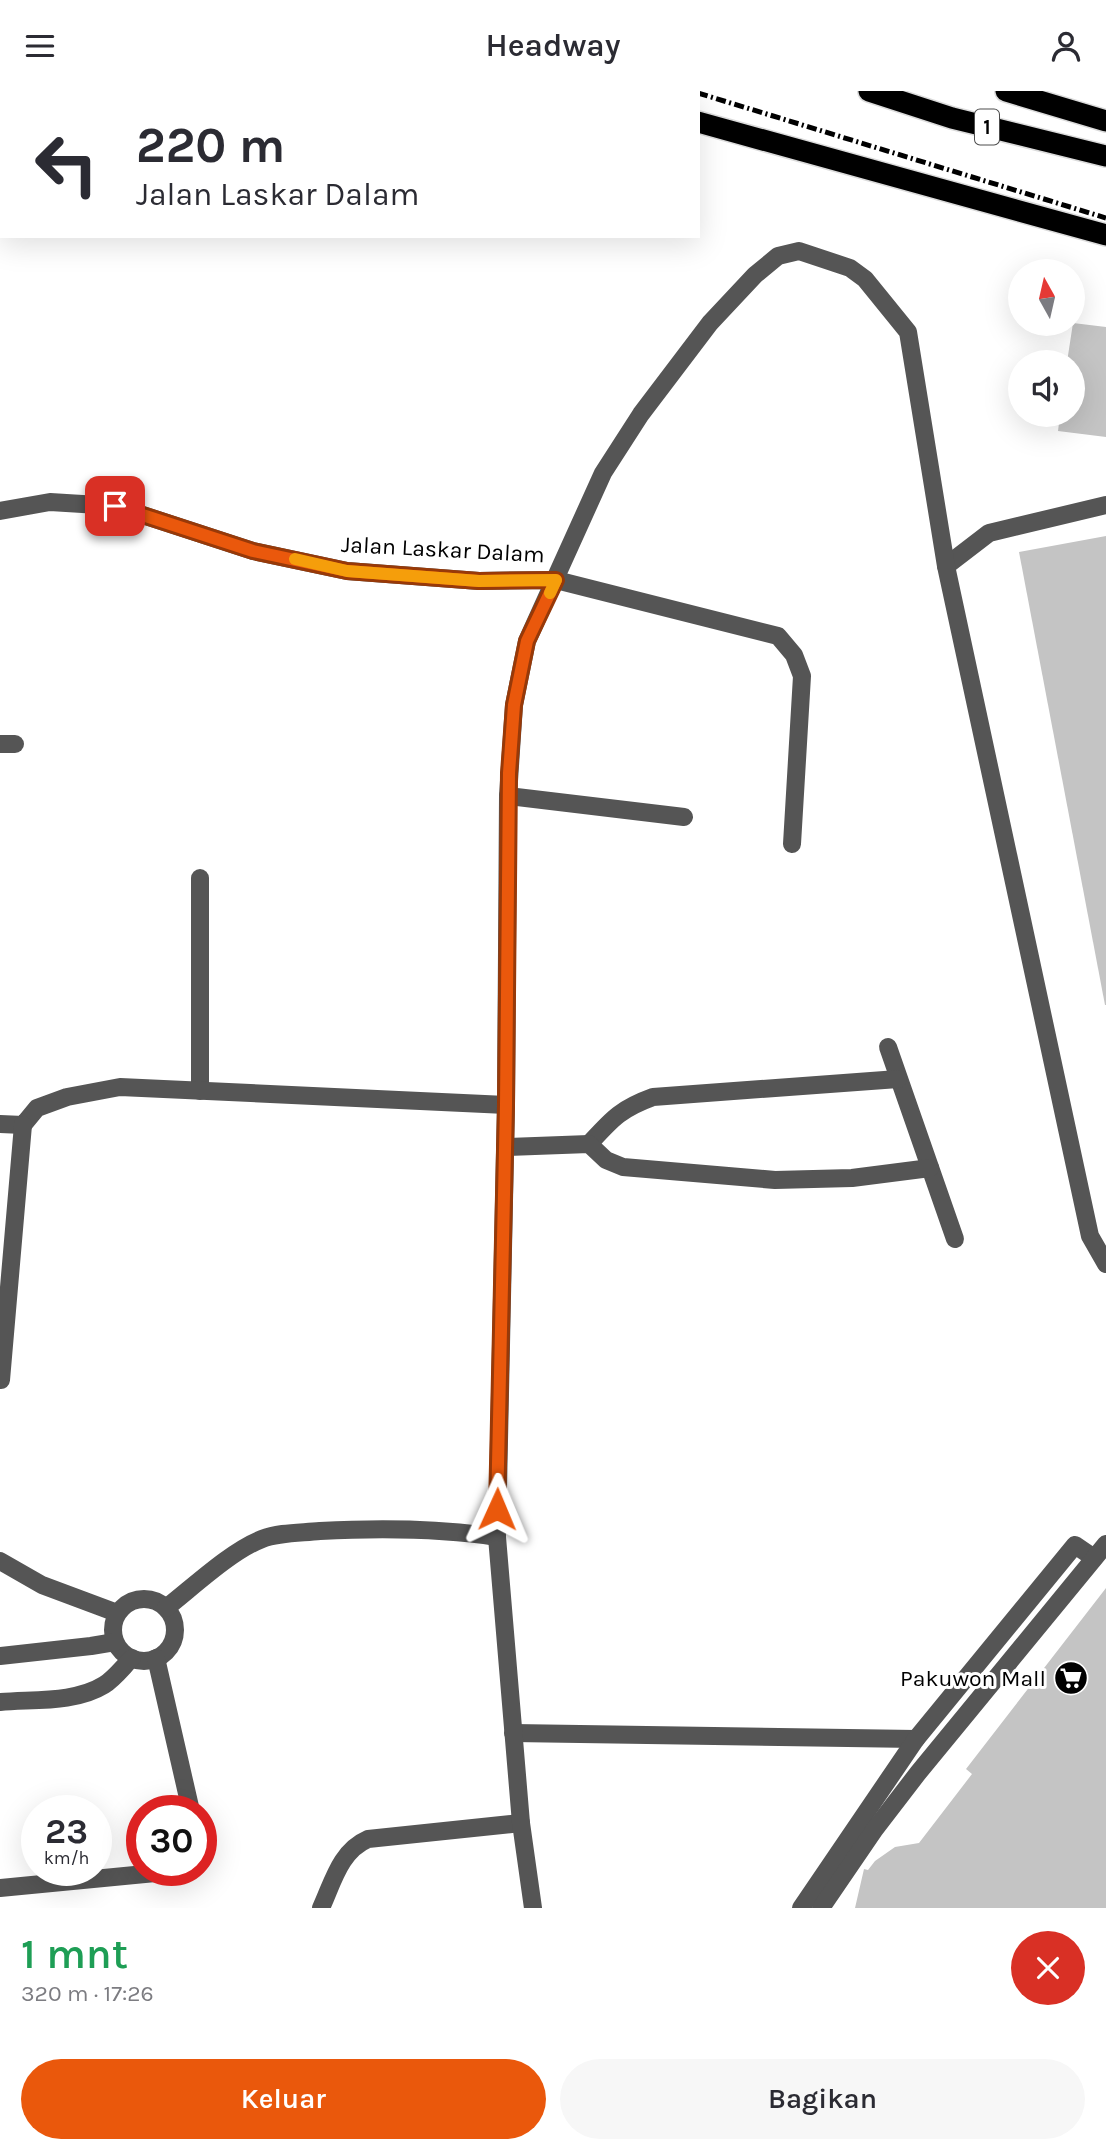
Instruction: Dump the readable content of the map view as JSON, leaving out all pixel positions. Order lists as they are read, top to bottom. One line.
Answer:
{"streets":{"highway":["1"],"street":["Jalan Laskar Dalam"]},"places":{"supermarket":["Pakuwon Mall"]},"north":"top","page":{"header":"Headway","turn":["220 m","Jalan Laskar Dalam"],"speed":"23 km/h","limit":"30","heading":["1 mnt","320 m · 17:26"],"buttons":["Keluar","Bagikan"]}}
